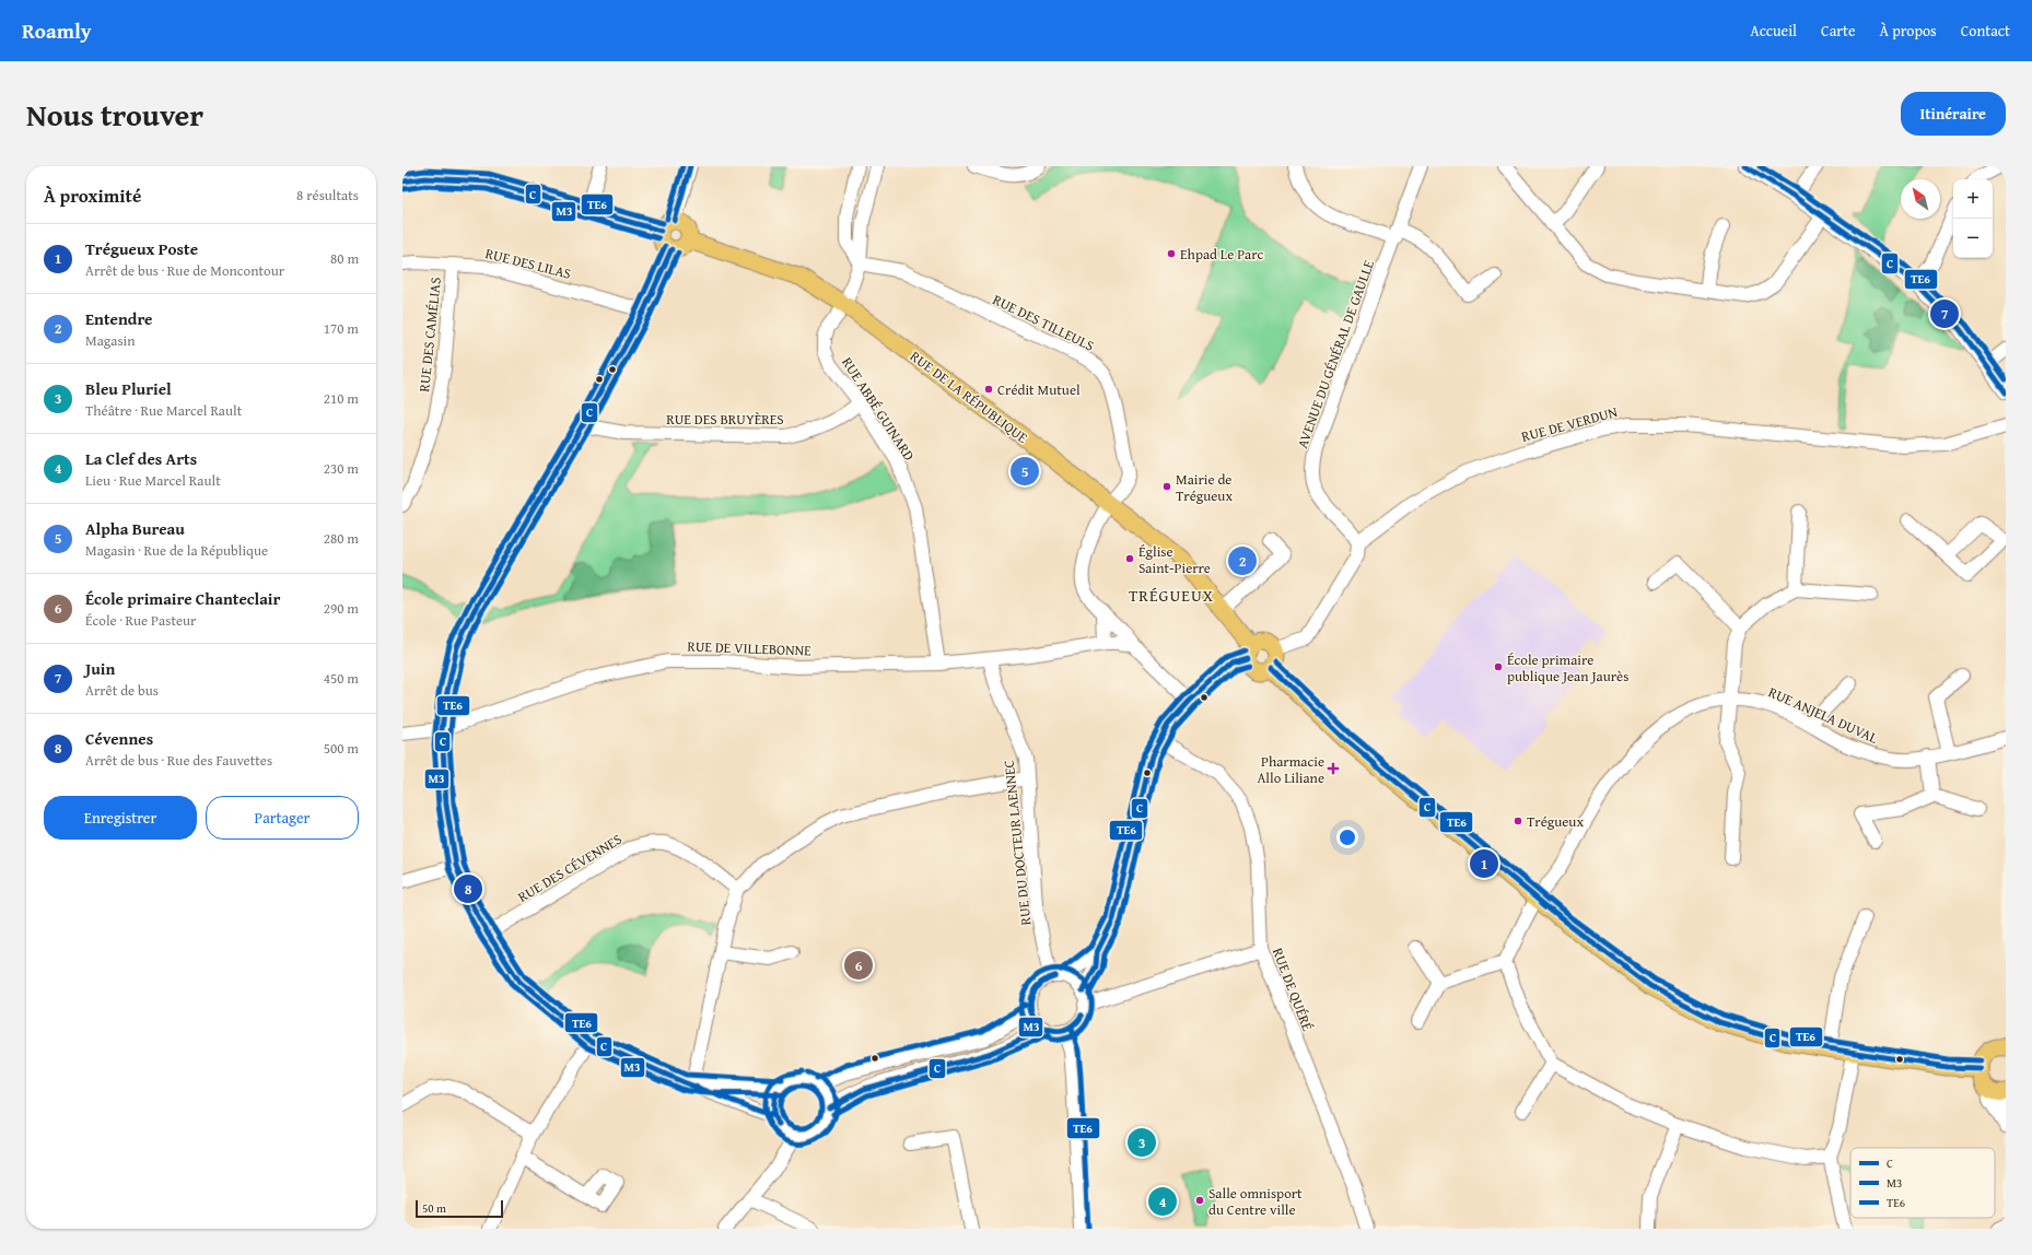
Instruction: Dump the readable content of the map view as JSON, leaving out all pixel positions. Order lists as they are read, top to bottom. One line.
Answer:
{"streets":{"main road":["RUE DE LA RÉPUBLIQUE"],"street":["RUE DES LILAS","RUE DES TILLEULS","RUE DES CAMÉLIAS","AVENUE DU GÉNÉRAL DE GAULLE","RUE ABBÉ GUINARD","RUE DES BRUYÈRES","RUE DE VERDUN","RUE DE VILLEBONNE","RUE ANJELA DUVAL","RUE DU DOCTEUR LAENNEC","RUE DES CÉVENNES","RUE DE QUÉRÉ"]},"crossings":[["RUE DES LILAS","RUE DES CAMÉLIAS"],["RUE DES TILLEULS","RUE DE LA RÉPUBLIQUE"],["RUE DES TILLEULS","RUE DE VILLEBONNE"],["AVENUE DU GÉNÉRAL DE GAULLE","RUE DE VERDUN"],["RUE DE LA RÉPUBLIQUE","RUE ABBÉ GUINARD"],["RUE ABBÉ GUINARD","RUE DES BRUYÈRES"],["RUE ABBÉ GUINARD","RUE DE VILLEBONNE"],["RUE DE VILLEBONNE","RUE DU DOCTEUR LAENNEC"]],"districts":["TRÉGUEUX"],"places":{"other":["Ehpad Le Parc","Crédit Mutuel","Mairie de Trégueux","Église Saint-Pierre","École primaire publique Jean Jaurès","Trégueux","Salle omnisport du Centre ville"],"health":["Pharmacie Allo Liliane"]},"lines":["transit line C","transit line TE6","transit line M3"],"legend":["C","M3","TE6"],"scale_bar":"50 m","north":"top left","page":{"header":"Roamly","nav":["Accueil","Carte","À propos","Contact"],"title":"Nous trouver","buttons":["Itinéraire",["Enregistrer","Partager"]],"heading":["À proximité","8 résultats"],"map_buttons":["+","−"],"list":[{"mark":"1","name":"Trégueux Poste","note":"Arrêt de bus · Rue de Moncontour","value":"80 m"},{"mark":"2","name":"Entendre","note":"Magasin","value":"170 m"},{"mark":"3","name":"Bleu Pluriel","note":"Théâtre · Rue Marcel Rault","value":"210 m"},{"mark":"4","name":"La Clef des Arts","note":"Lieu · Rue Marcel Rault","value":"230 m"},{"mark":"5","name":"Alpha Bureau","note":"Magasin · Rue de la République","value":"280 m"},{"mark":"6","name":"École primaire Chanteclair","note":"École · Rue Pasteur","value":"290 m"},{"mark":"7","name":"Juin","note":"Arrêt de bus","value":"450 m"},{"mark":"8","name":"Cévennes","note":"Arrêt de bus · Rue des Fauvettes","value":"500 m"}],"pins":["7","5","2","1","8","6","3","4"],"scale":"50 m"}}
